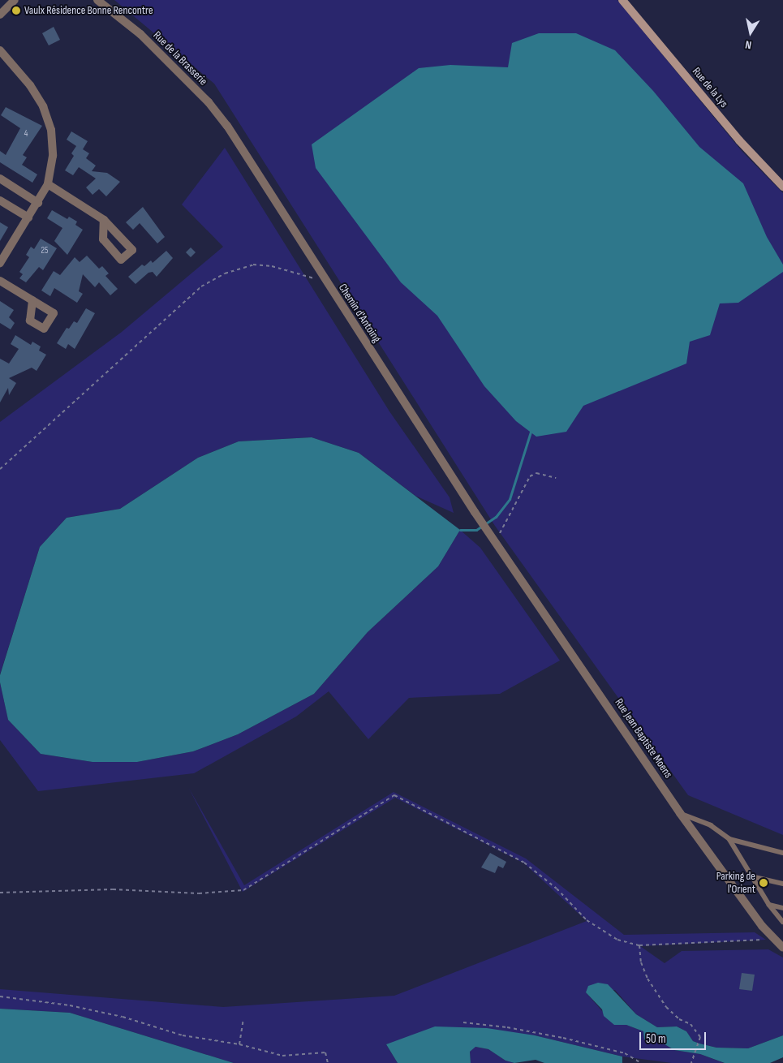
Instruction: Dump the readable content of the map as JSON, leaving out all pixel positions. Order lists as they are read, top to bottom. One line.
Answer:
{"streets":{"main road":["Rue de la Lys"],"street":["Rue de la Brasserie","Chemin d'Antoing","Rue Jean Baptiste Moens"]},"crossings":[["Rue de la Brasserie","Chemin d'Antoing"],["Chemin d'Antoing","Rue Jean Baptiste Moens"]],"places":["Vaulx Résidence Bonne Rencontre","Parking de l'Orient"],"house_numbers":["4","25"],"scale_bar":"50 m","north":"bottom"}
